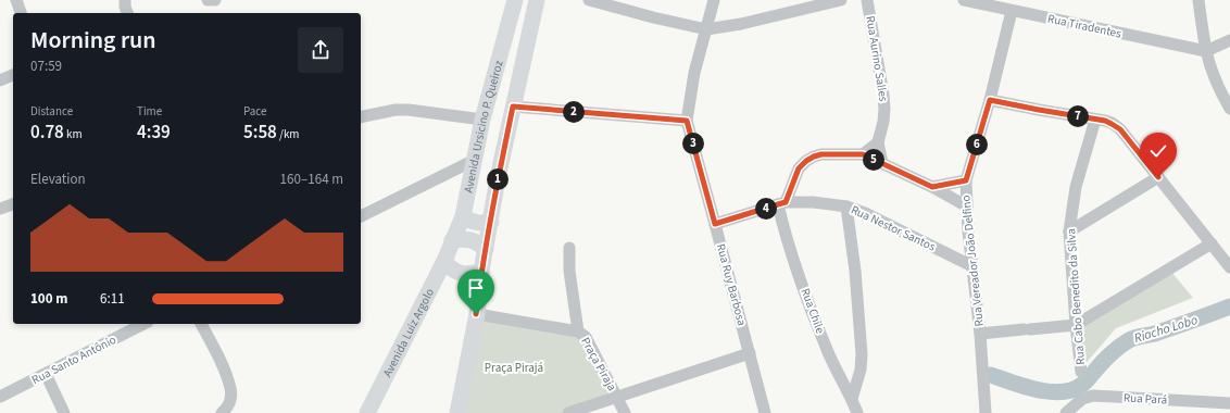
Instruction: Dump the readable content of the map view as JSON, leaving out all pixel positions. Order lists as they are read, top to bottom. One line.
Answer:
{"streets":{"main road":["Avenida Ursicino P. Queiroz","Avenida Luiz Argolo"],"street":["Rua Tiradentes","Rua Aurino Salles","Rua Nestor Santos","Rua Vereador João Delfino","Rua Ruy Barbosa","Rua Cabo Benedito da Silva","Rua Chile","Rua Santo Antônio","Praça Piraja","Rua Pará"]},"crossings":[["Rua Tiradentes","Rua Vereador João Delfino"],["Avenida Ursicino P. Queiroz","Avenida Luiz Argolo"],["Avenida Ursicino P. Queiroz","Praça Piraja"],["Rua Nestor Santos","Rua Vereador João Delfino"],["Rua Nestor Santos","Rua Ruy Barbosa"],["Rua Nestor Santos","Rua Chile"]],"water":["Riacho Lobo"],"parks":["Praça Pirajá"],"page":{"heading":["Morning run","07:59"],"stats":[["Distance","0.78 km"],["Time","4:39"],["Pace","5:58 /km"]],"pins":["2","7","3","6","5","1","4"],"chart":["Elevation","160–164 m"],"list":[{"name":"100 m","note":"6:11"}]}}
